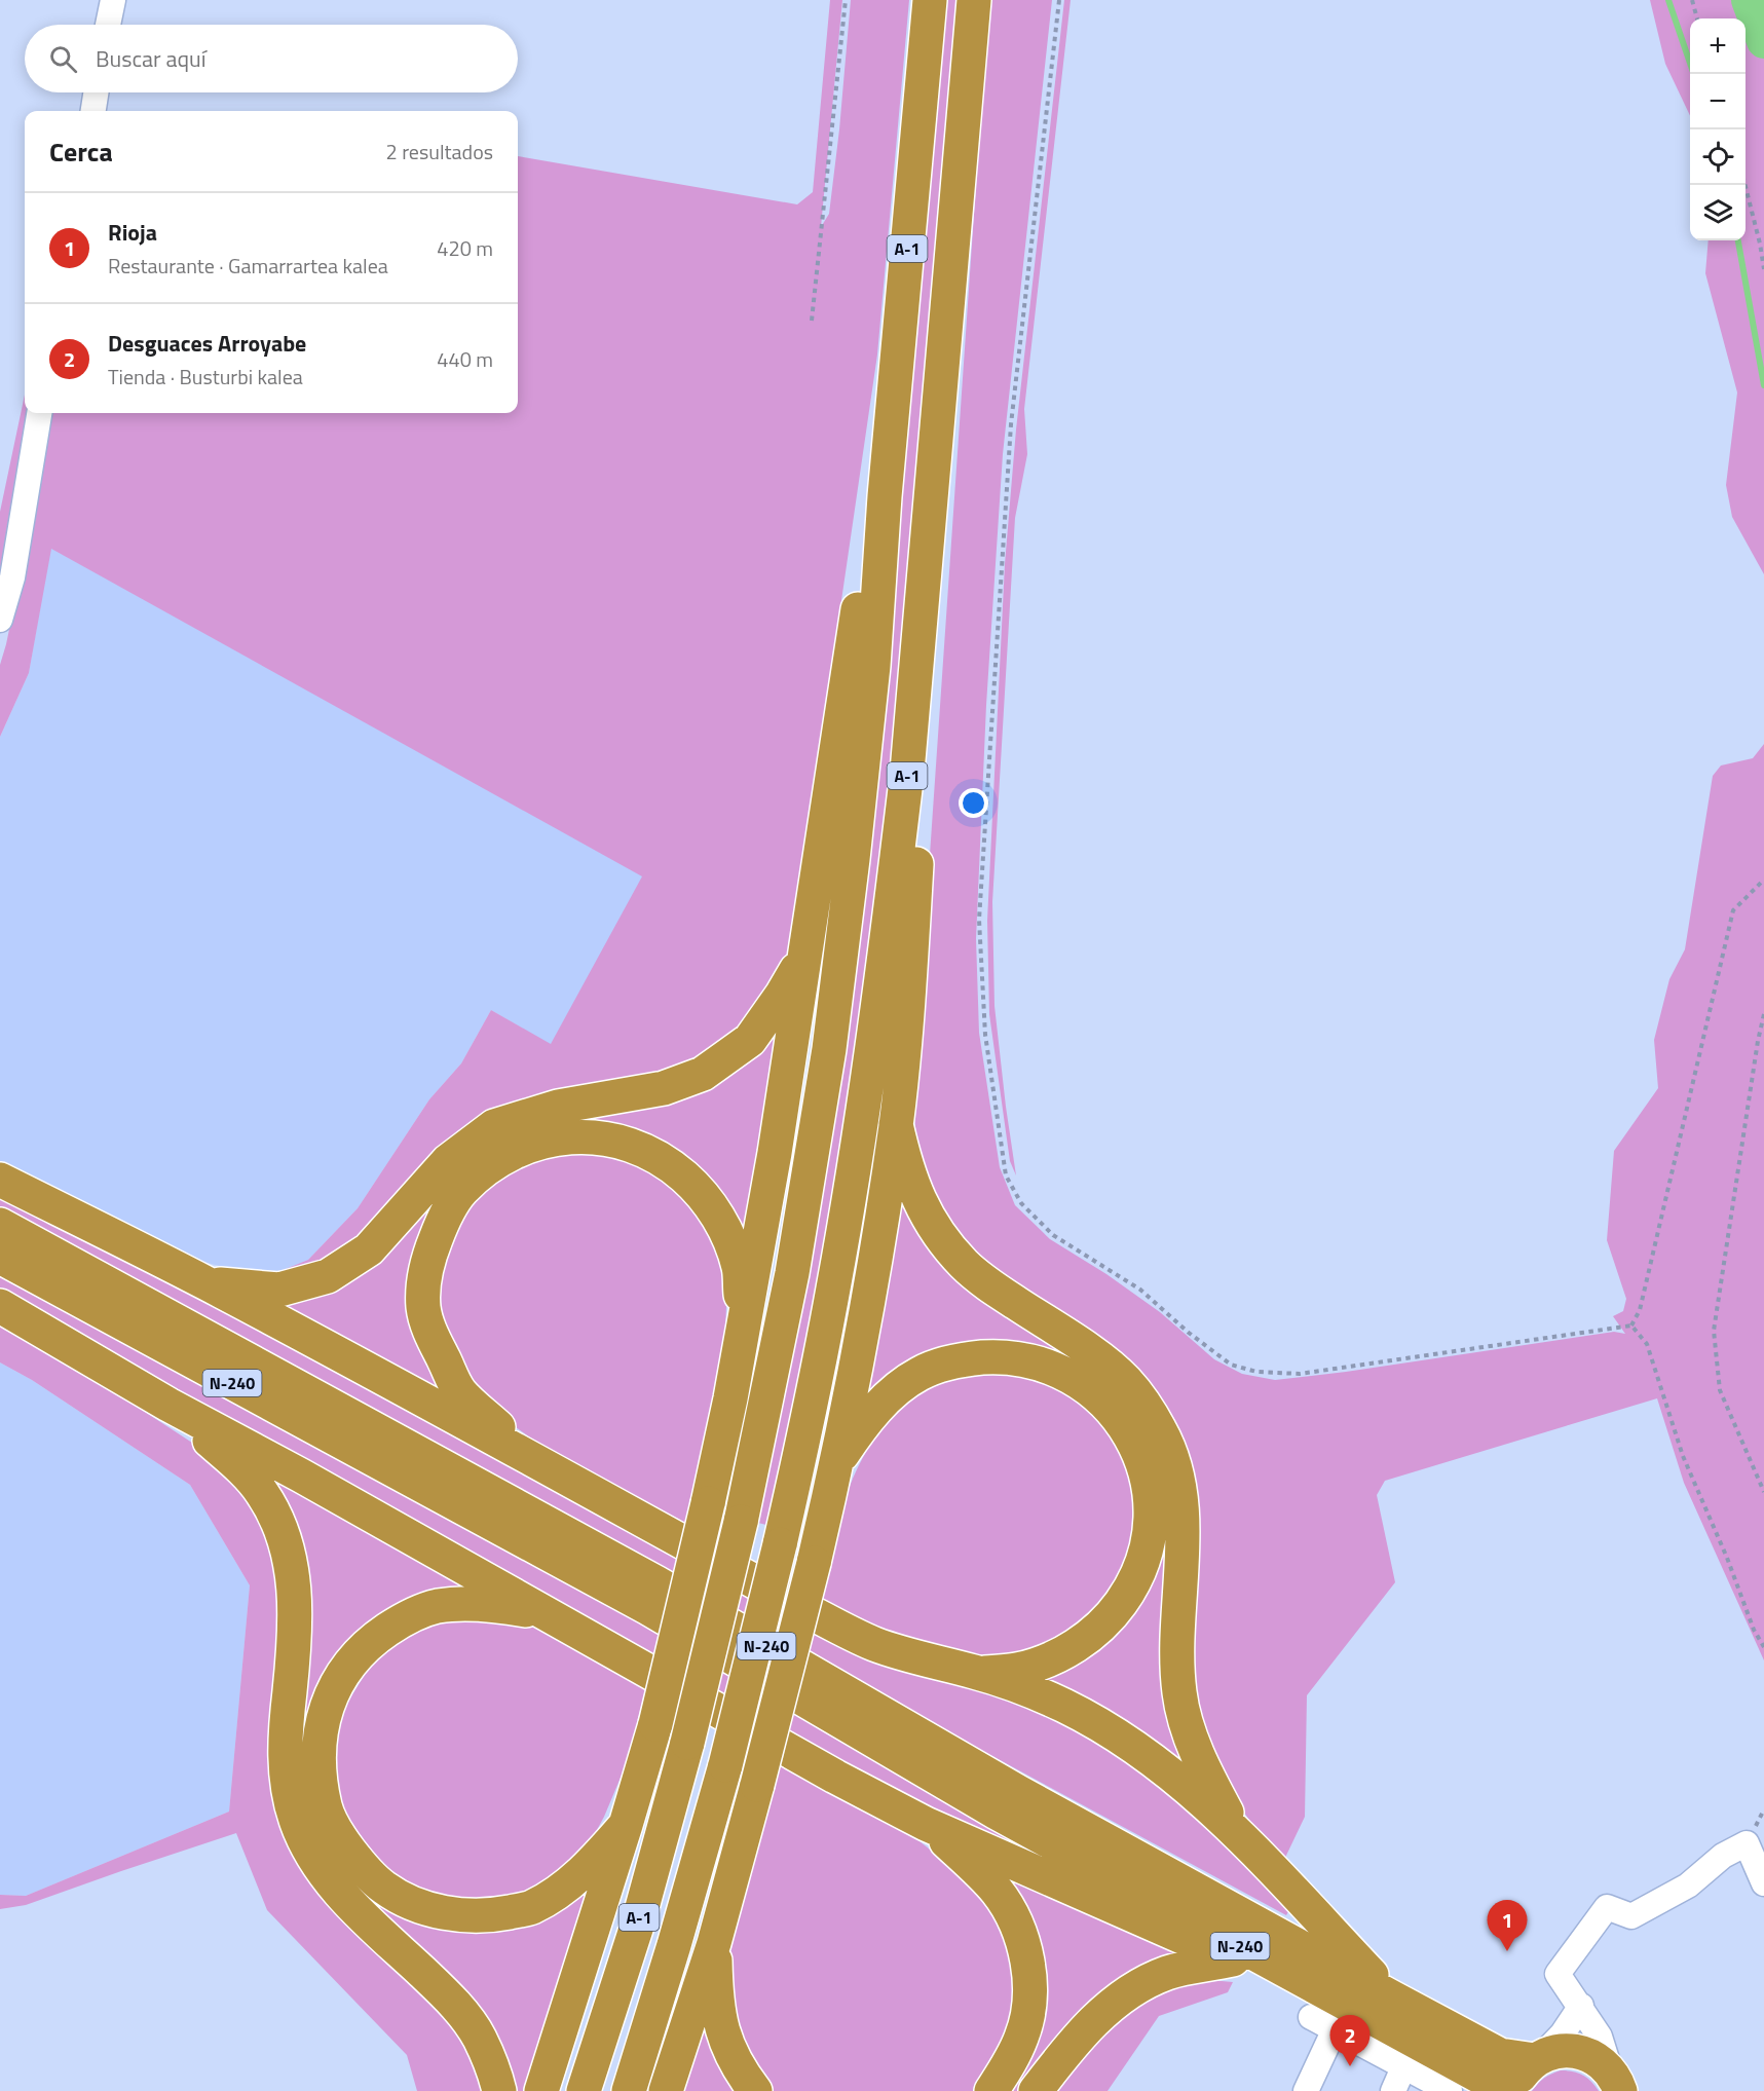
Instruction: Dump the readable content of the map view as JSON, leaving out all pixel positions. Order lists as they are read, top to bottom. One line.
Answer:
{"streets":{"highway":["A-1","N-240"]},"page":{"map_buttons":["+","−"],"search":"Buscar aquí","heading":["Cerca","2 resultados"],"list":[{"mark":"1","name":"Rioja","note":"Restaurante · Gamarrartea kalea","value":"420 m"},{"mark":"2","name":"Desguaces Arroyabe","note":"Tienda · Busturbi kalea","value":"440 m"}],"pins":["1","2"]}}
